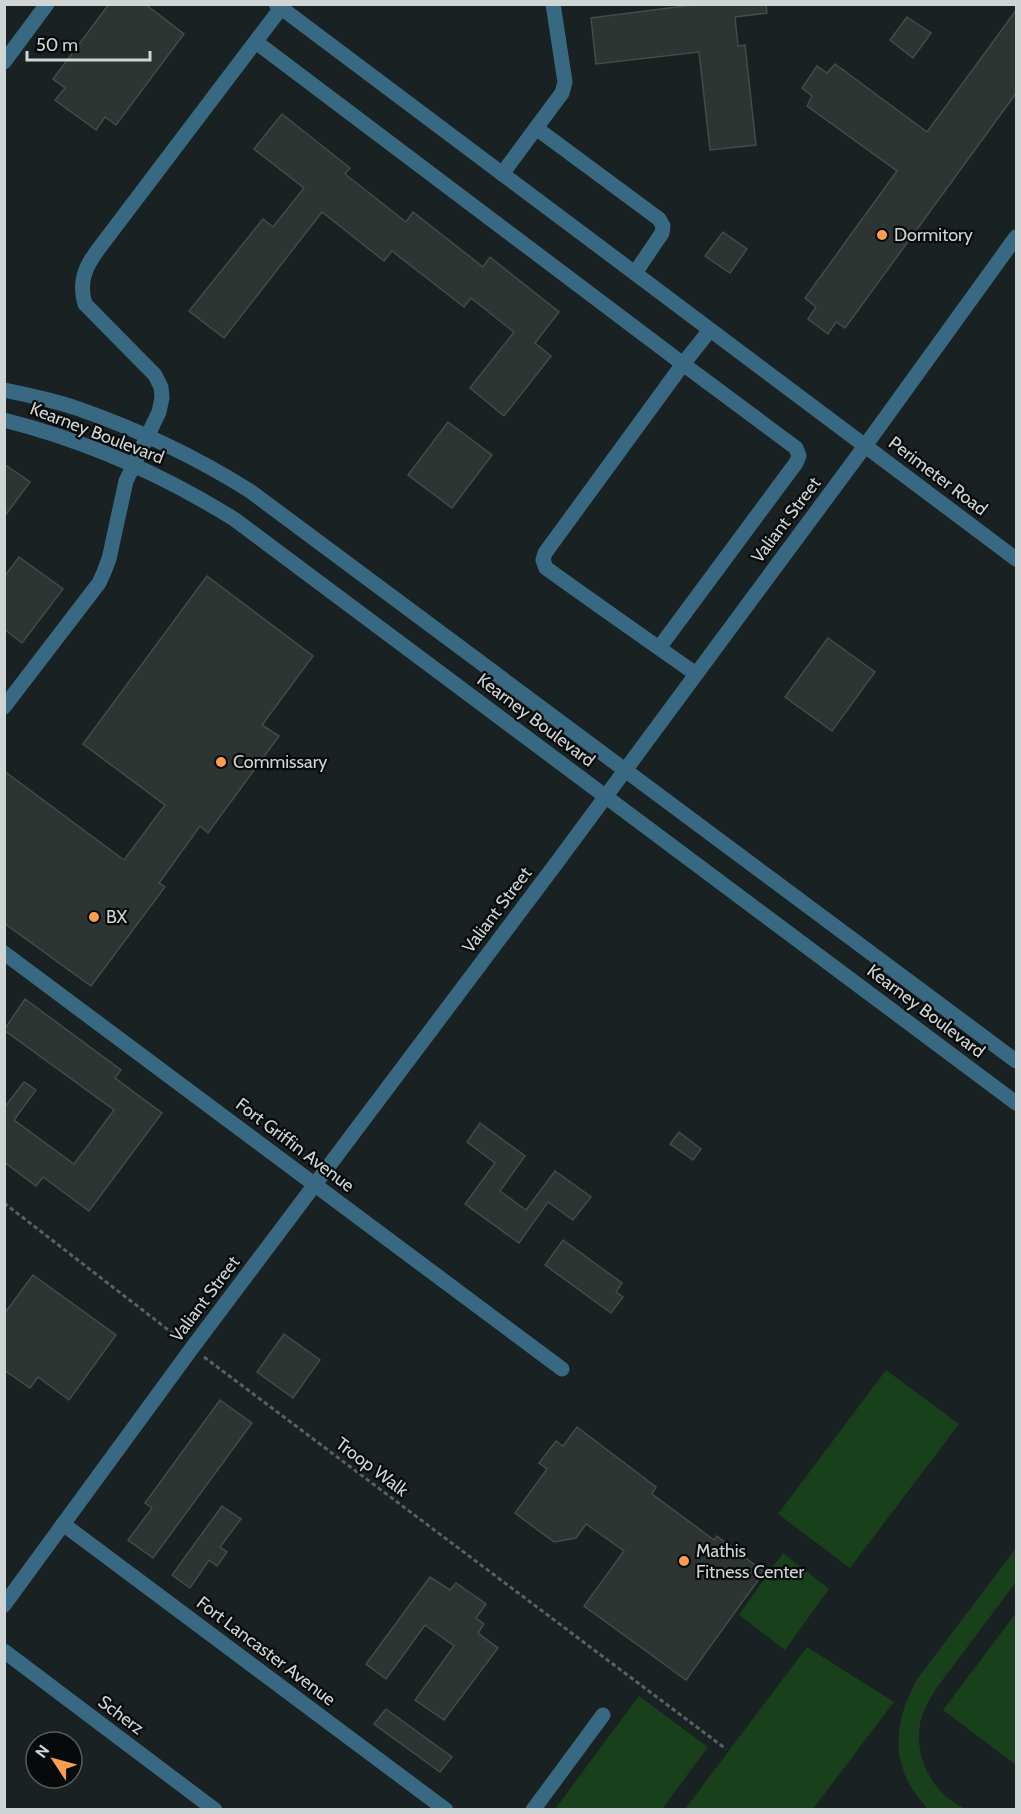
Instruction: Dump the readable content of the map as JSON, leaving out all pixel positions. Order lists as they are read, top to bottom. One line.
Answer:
{"streets":{"street":["Kearney Boulevard","Perimeter Road","Valiant Street","Fort Griffin Avenue","Fort Lancaster Avenue","Scherz"],"path":["Troop Walk"]},"crossings":[["Kearney Boulevard","Valiant Street"],["Perimeter Road","Valiant Street"],["Valiant Street","Fort Griffin Avenue"],["Valiant Street","Troop Walk"],["Valiant Street","Fort Lancaster Avenue"]],"places":["Dormitory","Commissary","BX","Mathis Fitness Center"],"scale_bar":"50 m","north":"top left"}
